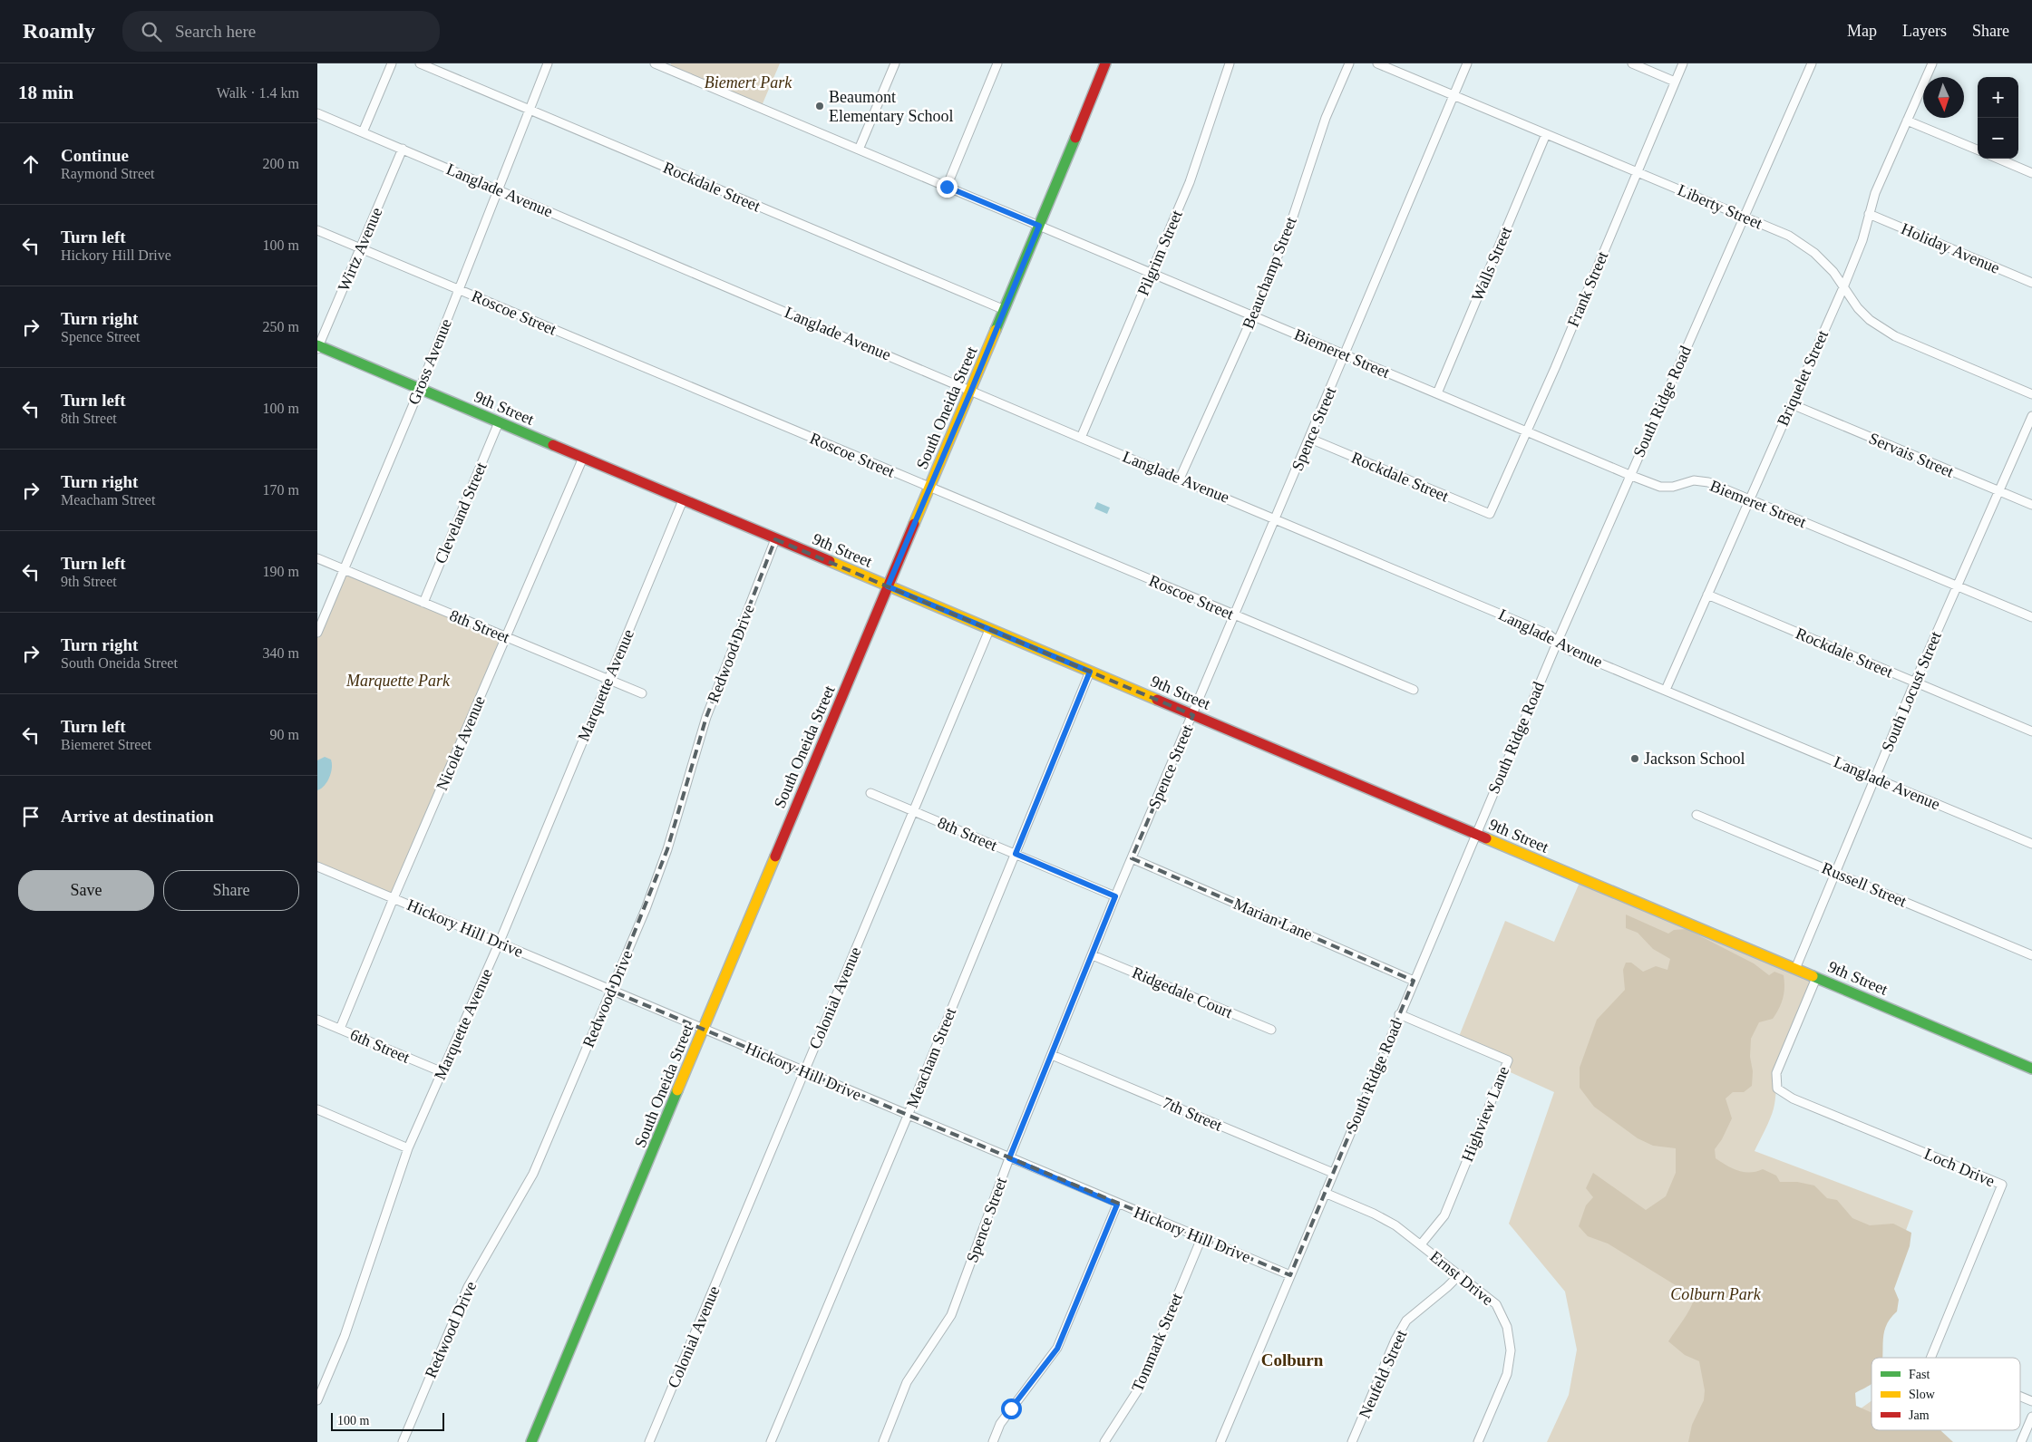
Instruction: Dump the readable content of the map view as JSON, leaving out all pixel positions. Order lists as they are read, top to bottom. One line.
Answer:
{"streets":{"street":["Rockdale Street","Langlade Avenue","Liberty Street","Holiday Avenue","Wirtz Avenue","Pilgrim Street","Walls Street","Beauchamp Street","Frank Street","Roscoe Street","Biemeret Street","Gross Avenue","Briquelet Street","South Ridge Road","9th Street","South Oneida Street","Spence Street","Servais Street","Cleveland Street","8th Street","Redwood Drive","Marquette Avenue","South Locust Street","Nicolet Avenue","Russell Street","Marian Lane","Hickory Hill Drive","Ridgedale Court","Colonial Avenue","6th Street","Meacham Street","7th Street","Highview Lane","Loch Drive","Ernst Drive","Tommark Street","Neufeld Street"]},"crossings":[["Rockdale Street","Frank Street"],["Rockdale Street","Gross Avenue"],["Rockdale Street","Briquelet Street"],["Rockdale Street","South Oneida Street"],["Rockdale Street","Spence Street"],["Rockdale Street","South Locust Street"],["Langlade Avenue","Wirtz Avenue"],["Langlade Avenue","Pilgrim Street"],["Langlade Avenue","Beauchamp Street"],["Langlade Avenue","Gross Avenue"],["Langlade Avenue","Briquelet Street"],["Langlade Avenue","South Ridge Road"],["Langlade Avenue","South Oneida Street"],["Langlade Avenue","Spence Street"],["Langlade Avenue","South Locust Street"],["Liberty Street","Walls Street"],["Liberty Street","Frank Street"],["Liberty Street","Briquelet Street"],["Liberty Street","South Ridge Road"],["Liberty Street","Spence Street"],["Holiday Avenue","Briquelet Street"],["Wirtz Avenue","Roscoe Street"],["Wirtz Avenue","9th Street"],["Pilgrim Street","Biemeret Street"],["Walls Street","Biemeret Street"],["Beauchamp Street","Biemeret Street"],["Frank Street","Biemeret Street"],["Roscoe Street","Gross Avenue"],["Roscoe Street","South Oneida Street"],["Roscoe Street","Spence Street"],["Biemeret Street","Briquelet Street"],["Biemeret Street","South Ridge Road"],["Biemeret Street","South Oneida Street"],["Biemeret Street","Spence Street"],["Biemeret Street","South Locust Street"],["Gross Avenue","9th Street"],["Gross Avenue","8th Street"],["Briquelet Street","Servais Street"],["South Ridge Road","9th Street"],["South Ridge Road","Marian Lane"],["South Ridge Road","Hickory Hill Drive"],["South Ridge Road","7th Street"],["South Ridge Road","Highview Lane"],["South Ridge Road","Ernst Drive"],["9th Street","South Oneida Street"],["9th Street","Spence Street"],["9th Street","Cleveland Street"],["9th Street","Redwood Drive"],["9th Street","Marquette Avenue"],["9th Street","South Locust Street"],["9th Street","Nicolet Avenue"],["9th Street","Colonial Avenue"],["9th Street","Meacham Street"],["9th Street","Loch Drive"],["South Oneida Street","Hickory Hill Drive"],["Spence Street","8th Street"],["Spence Street","Marian Lane"],["Spence Street","Hickory Hill Drive"],["Spence Street","Ridgedale Court"],["Spence Street","7th Street"],["Servais Street","South Locust Street"],["Cleveland Street","8th Street"],["8th Street","Marquette Avenue"],["8th Street","Nicolet Avenue"],["8th Street","Colonial Avenue"],["8th Street","Meacham Street"],["Redwood Drive","Hickory Hill Drive"],["Marquette Avenue","Hickory Hill Drive"],["Marquette Avenue","6th Street"],["South Locust Street","Russell Street"],["Nicolet Avenue","Hickory Hill Drive"],["Nicolet Avenue","6th Street"],["Hickory Hill Drive","Colonial Avenue"],["Hickory Hill Drive","Meacham Street"],["Hickory Hill Drive","Tommark Street"],["Highview Lane","Ernst Drive"],["Ernst Drive","Neufeld Street"]],"districts":["Colburn"],"parks":["Biemert Park","Marquette Park","Colburn Park"],"places":["Beaumont Elementary School","Jackson School"],"legend":["Fast","Slow","Jam"],"scale_bar":"100 m","north":"bottom","page":{"header":"Roamly","search":"Search here","nav":["Map","Layers","Share"],"heading":["18 min","Walk · 1.4 km"],"map_buttons":["+","−"],"list":[["Continue","Raymond Street","200 m"],["Turn left","Hickory Hill Drive","100 m"],["Turn right","Spence Street","250 m"],["Turn left","8th Street","100 m"],["Turn right","Meacham Street","170 m"],["Turn left","9th Street","190 m"],["Turn right","South Oneida Street","340 m"],["Turn left","Biemeret Street","90 m"],"Arrive at destination"],"buttons":["Save","Share"],"scale":"100 m"}}
